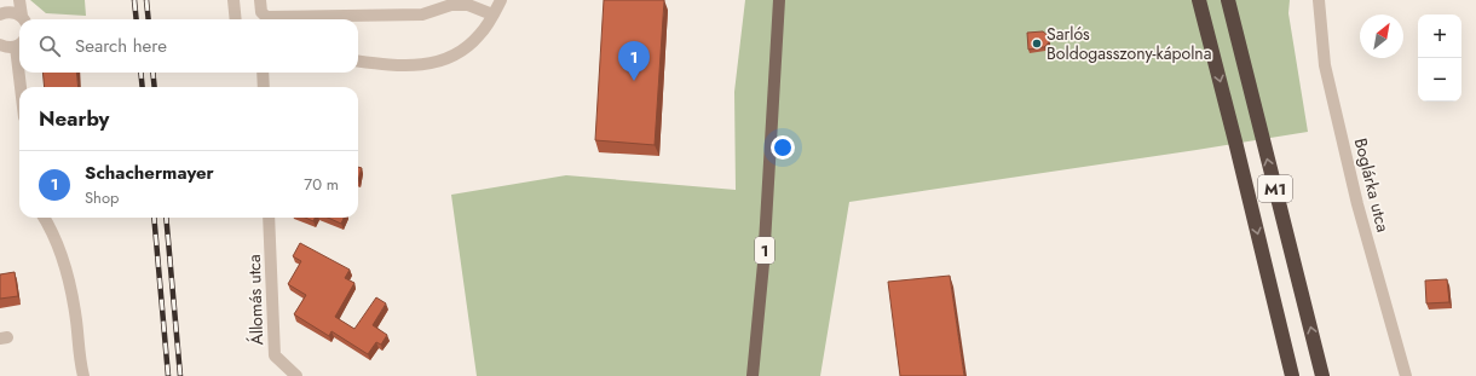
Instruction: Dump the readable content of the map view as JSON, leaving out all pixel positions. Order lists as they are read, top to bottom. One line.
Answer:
{"streets":{"highway":["M1"],"main road":["1"],"street":["Boglárka utca","Állomás utca"]},"places":["Sarlós Boldogasszony-kápolna"],"north":"top right","page":{"map_buttons":["+","−"],"search":"Search here","pins":"1","heading":"Nearby","list":[{"mark":"1","name":"Schachermayer","note":"Shop","value":"70 m"}]}}
